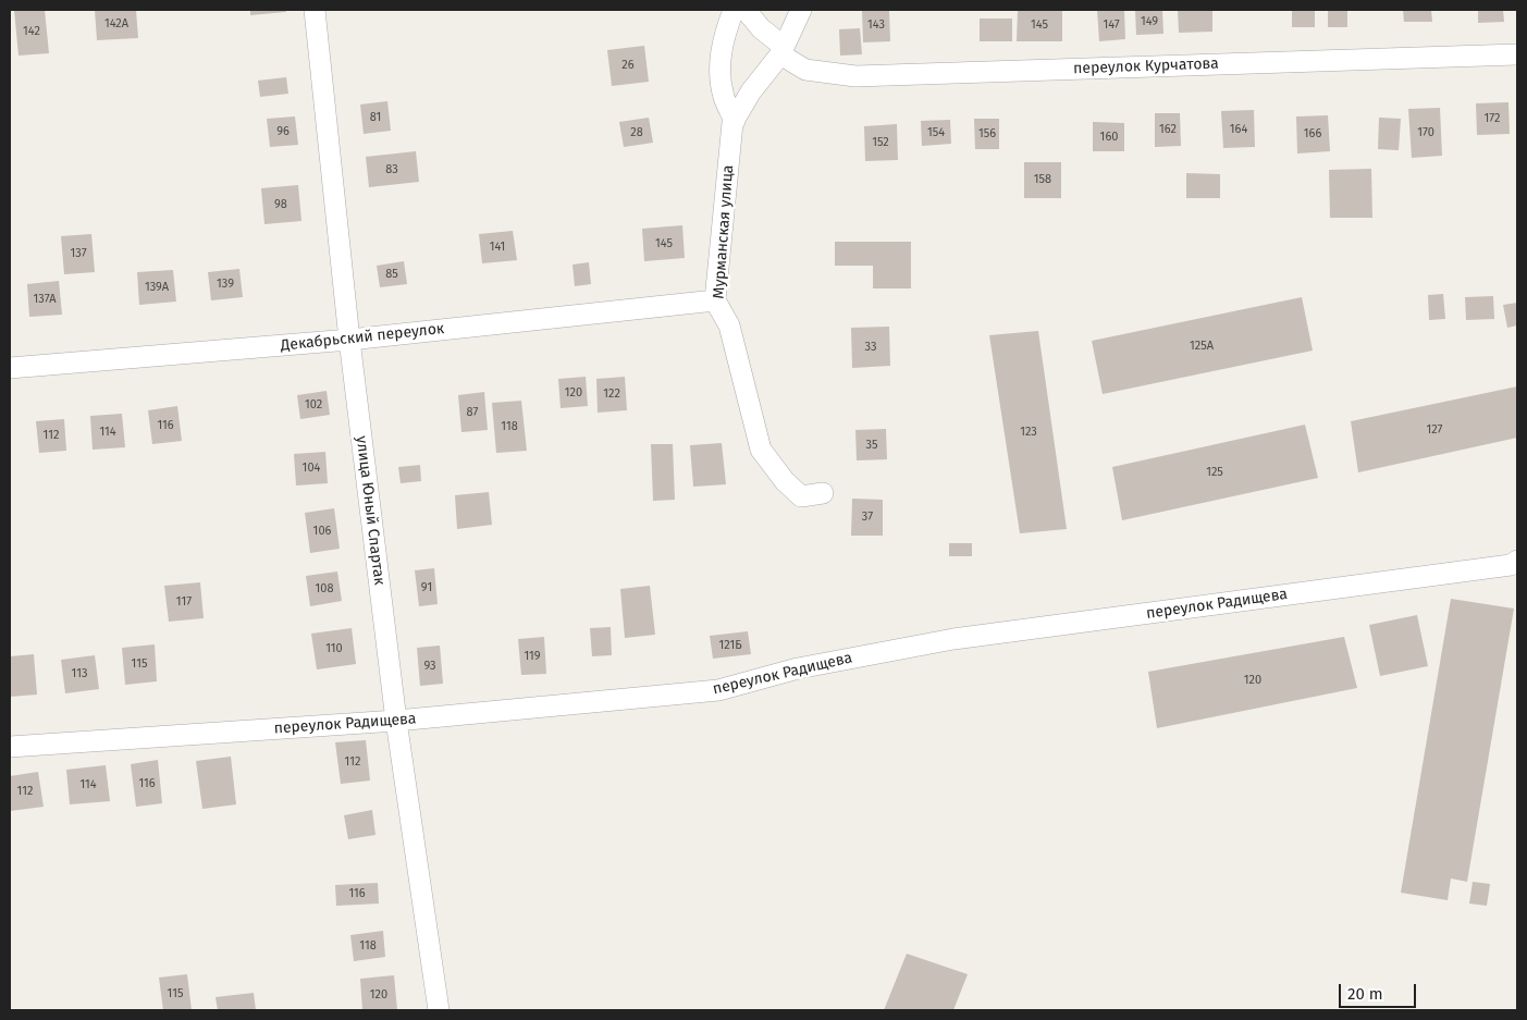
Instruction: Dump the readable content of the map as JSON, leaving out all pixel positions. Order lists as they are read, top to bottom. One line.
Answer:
{"streets":{"street":["переулок Курчатова","Мурманская улица","Декабрьский переулок","улица Юный Спартак","переулок Радищева"]},"crossings":[["переулок Курчатова","Мурманская улица"],["Мурманская улица","Декабрьский переулок"],["Декабрьский переулок","улица Юный Спартак"],["улица Юный Спартак","переулок Радищева"]],"house_numbers":["149","142А","143","145","147","142","26","81","172","162","164","96","28","154","170","156","166","160","152","83","158","98","145","141","137","85","139","139А","137А","125А","33","120","122","102","87","116","118","127","114","123","112","35","104","125","37","106","91","108","117","121Б","110","119","115","93","113","120","112","116","114","112","116","118","115","120"],"scale_bar":"20 m"}
